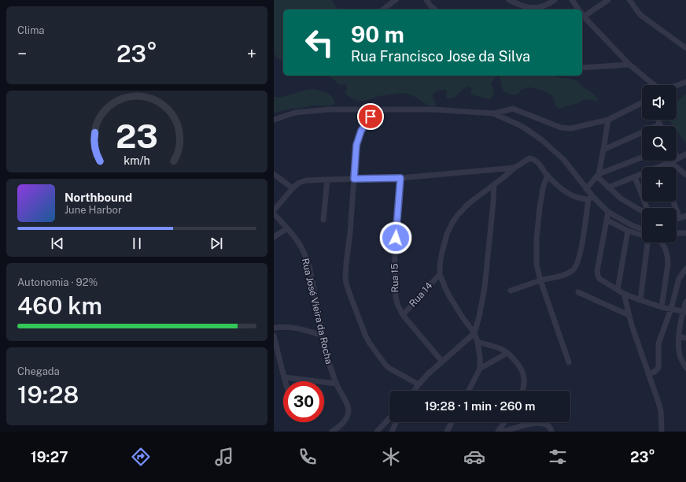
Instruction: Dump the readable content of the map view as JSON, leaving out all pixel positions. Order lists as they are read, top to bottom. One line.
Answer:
{"streets":{"street":["Rua 15","Rua 14","Rua José Vieira da Rocha"]},"crossings":[["Rua 15","Rua 14"]],"page":{"tile":["Clima",["Autonomia · 92%","460 km"],["Chegada","19:28"]],"turn":["90 m","Rua Francisco Jose da Silva"],"heat":["−","23°","+"],"map_buttons":["+","−"],"song":["Northbound","June Harbor"],"limit":"30","trip":"19:28 · 1 min · 260 m","tabs":["19:27","23°"],"gauge":["23","km/h"]}}
